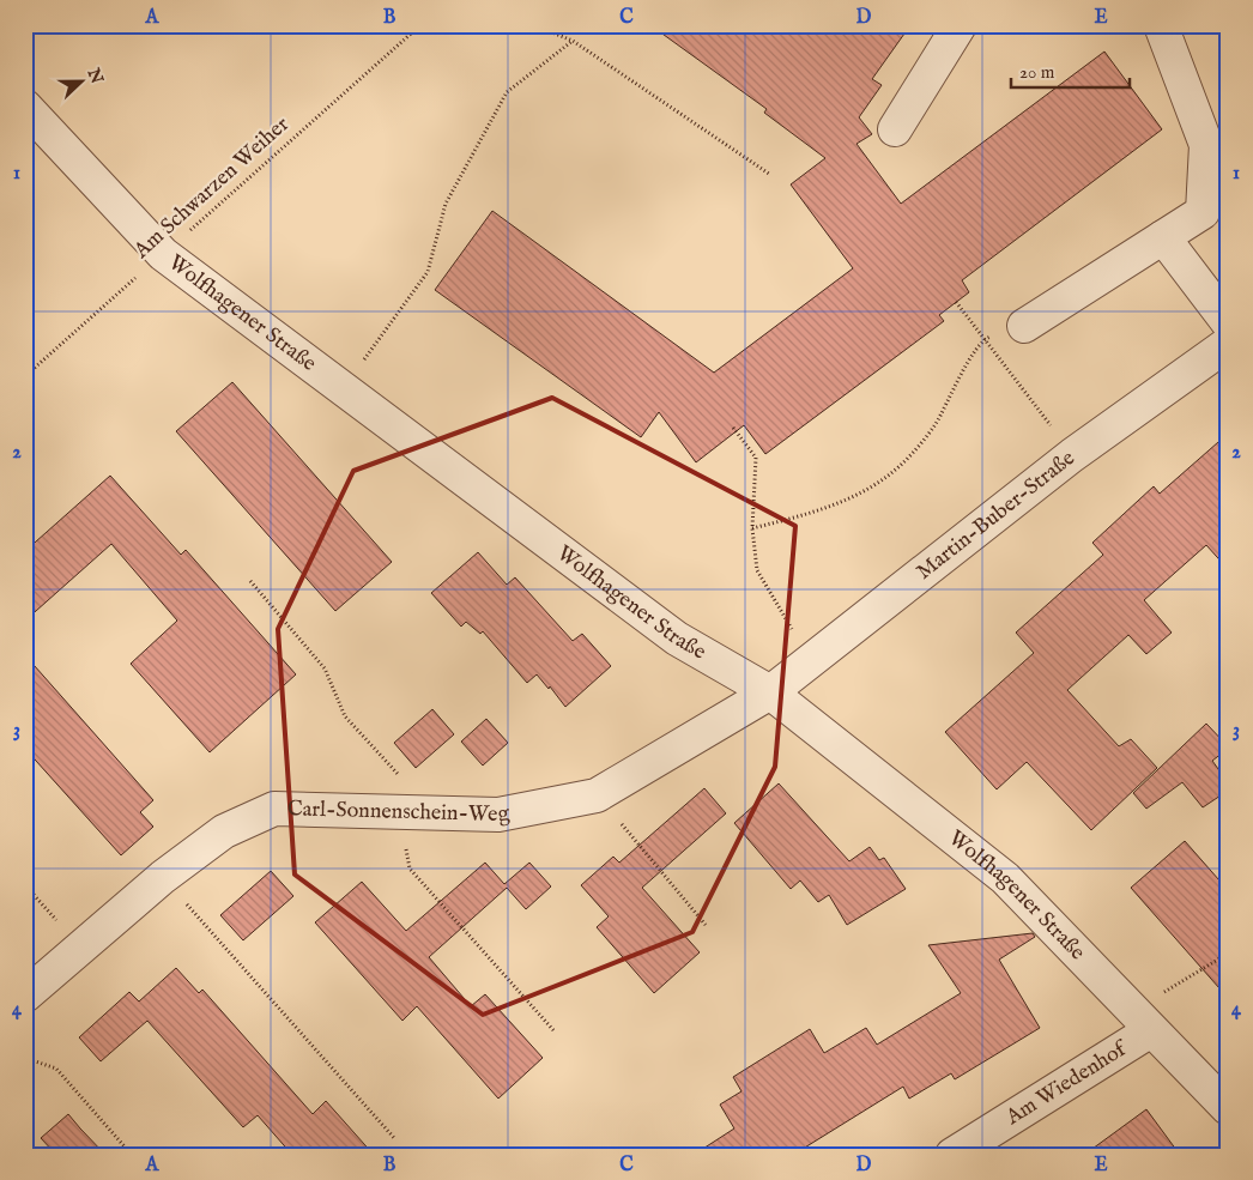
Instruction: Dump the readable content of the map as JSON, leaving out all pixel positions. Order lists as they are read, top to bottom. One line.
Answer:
{"streets":{"street":["Wolfhagener Straße","Martin-Buber-Straße","Carl-Sonnenschein-Weg","Am Wiedenhof"],"path":["Am Schwarzen Weiher"]},"crossings":[["Am Schwarzen Weiher","Wolfhagener Straße"],["Wolfhagener Straße","Martin-Buber-Straße"],["Wolfhagener Straße","Carl-Sonnenschein-Weg"],["Wolfhagener Straße","Am Wiedenhof"],["Martin-Buber-Straße","Carl-Sonnenschein-Weg"]],"scale_bar":"20 m","north":"right","grid":{"columns":["A","B","C","D","E"],"rows":["1","2","3","4"]}}
